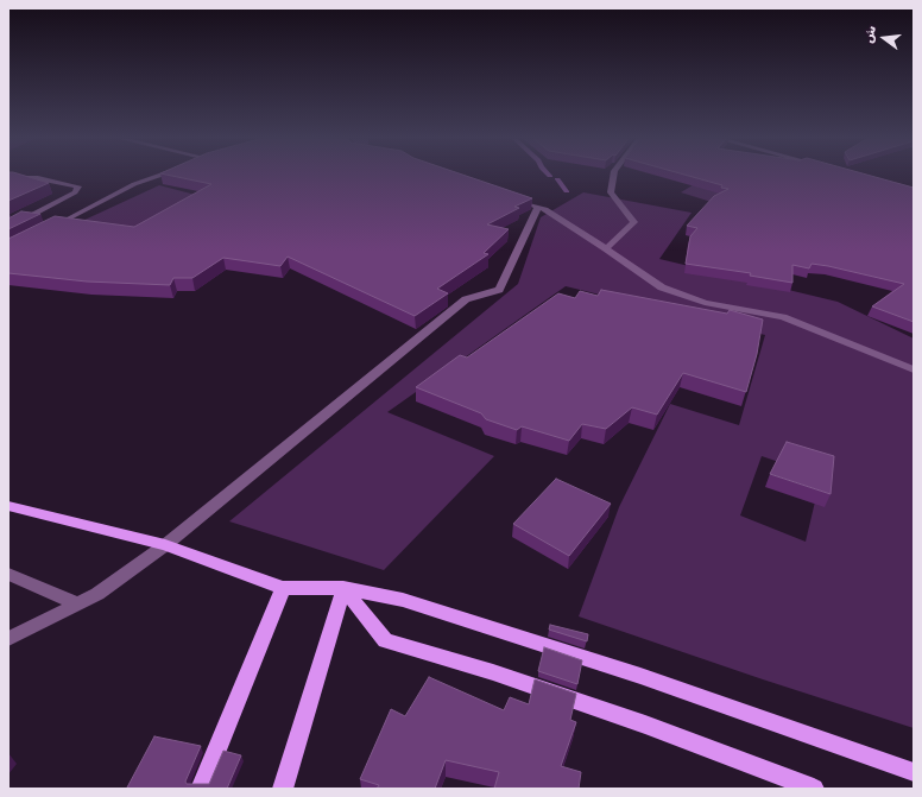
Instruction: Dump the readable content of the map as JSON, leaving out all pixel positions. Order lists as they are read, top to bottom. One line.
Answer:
{"north":"left"}
